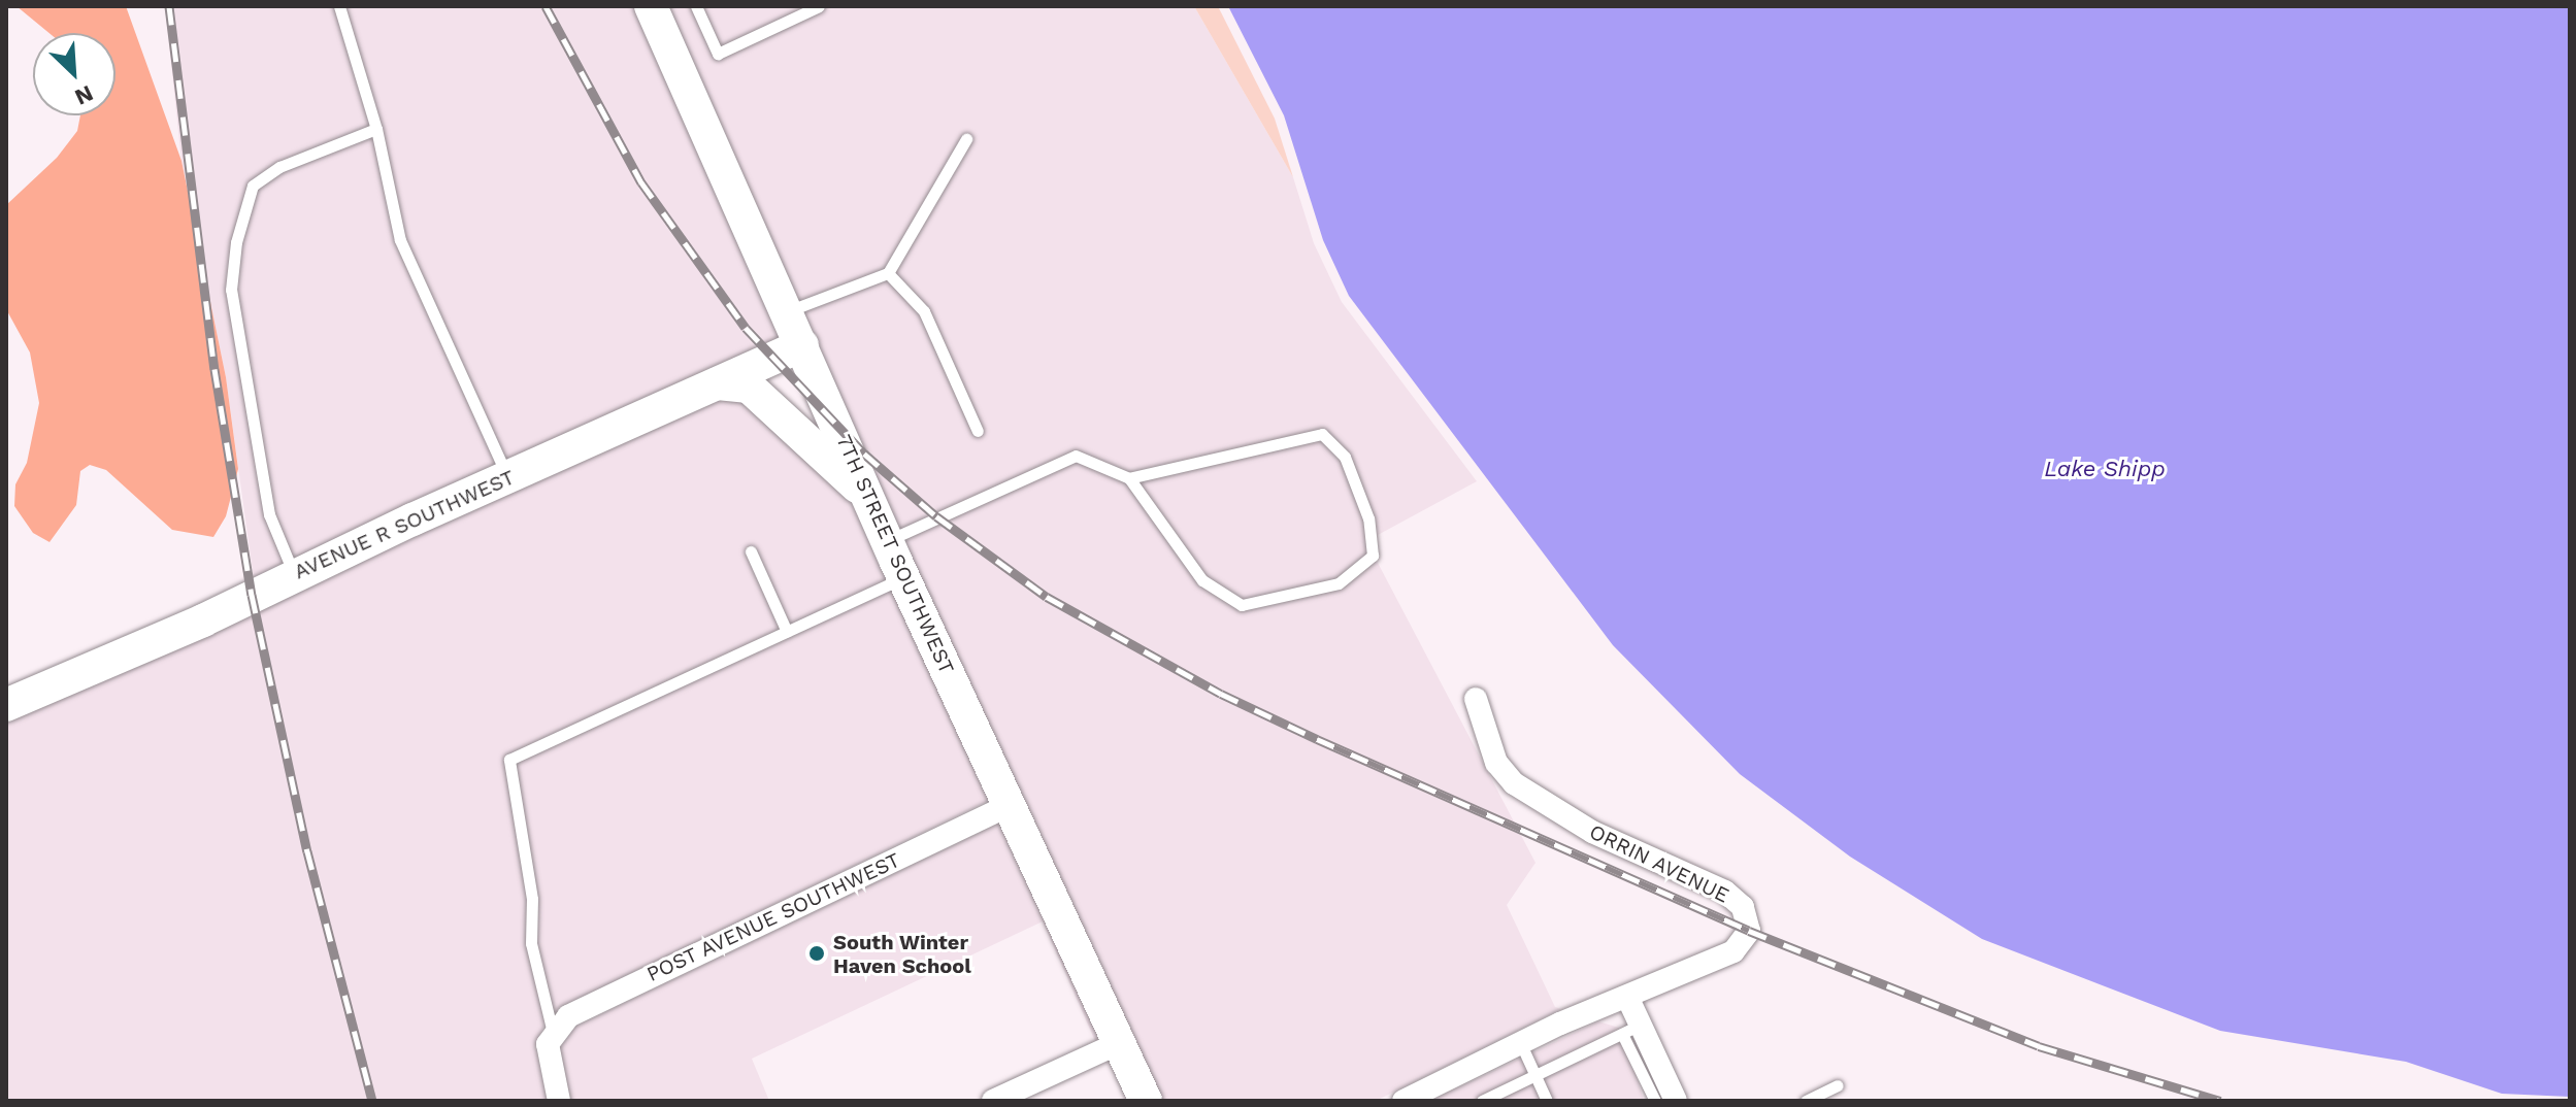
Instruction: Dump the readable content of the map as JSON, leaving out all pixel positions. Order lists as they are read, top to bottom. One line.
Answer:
{"streets":{"street":["AVENUE R SOUTHWEST","7TH STREET SOUTHWEST","ORRIN AVENUE","POST AVENUE SOUTHWEST"]},"crossings":[["AVENUE R SOUTHWEST","7TH STREET SOUTHWEST"],["7TH STREET SOUTHWEST","POST AVENUE SOUTHWEST"]],"water":["Lake Shipp"],"places":["South Winter Haven School"],"north":"bottom right"}
